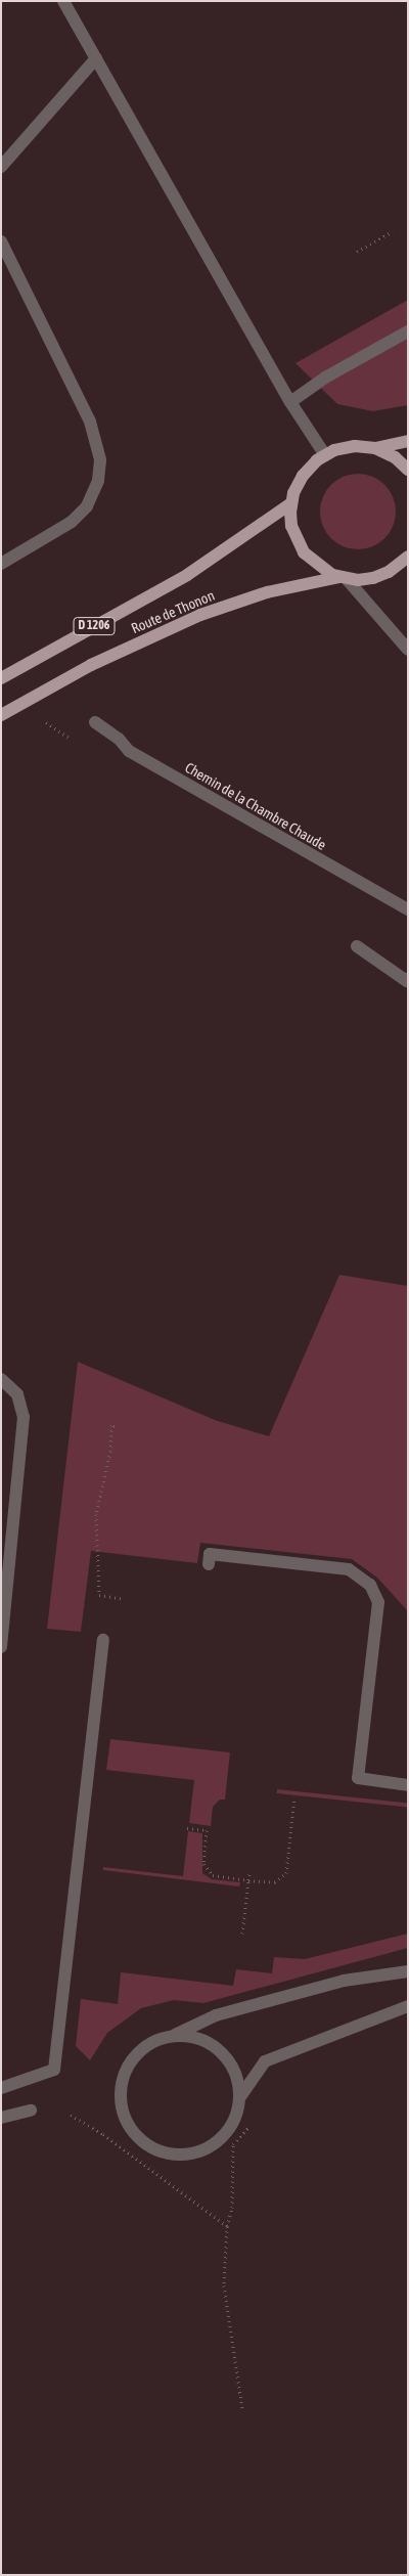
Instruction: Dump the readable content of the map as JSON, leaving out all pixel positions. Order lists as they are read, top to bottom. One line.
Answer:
{"streets":{"main road":["Route de Thonon","D 1206"],"street":["Chemin de la Chambre Chaude"]}}
